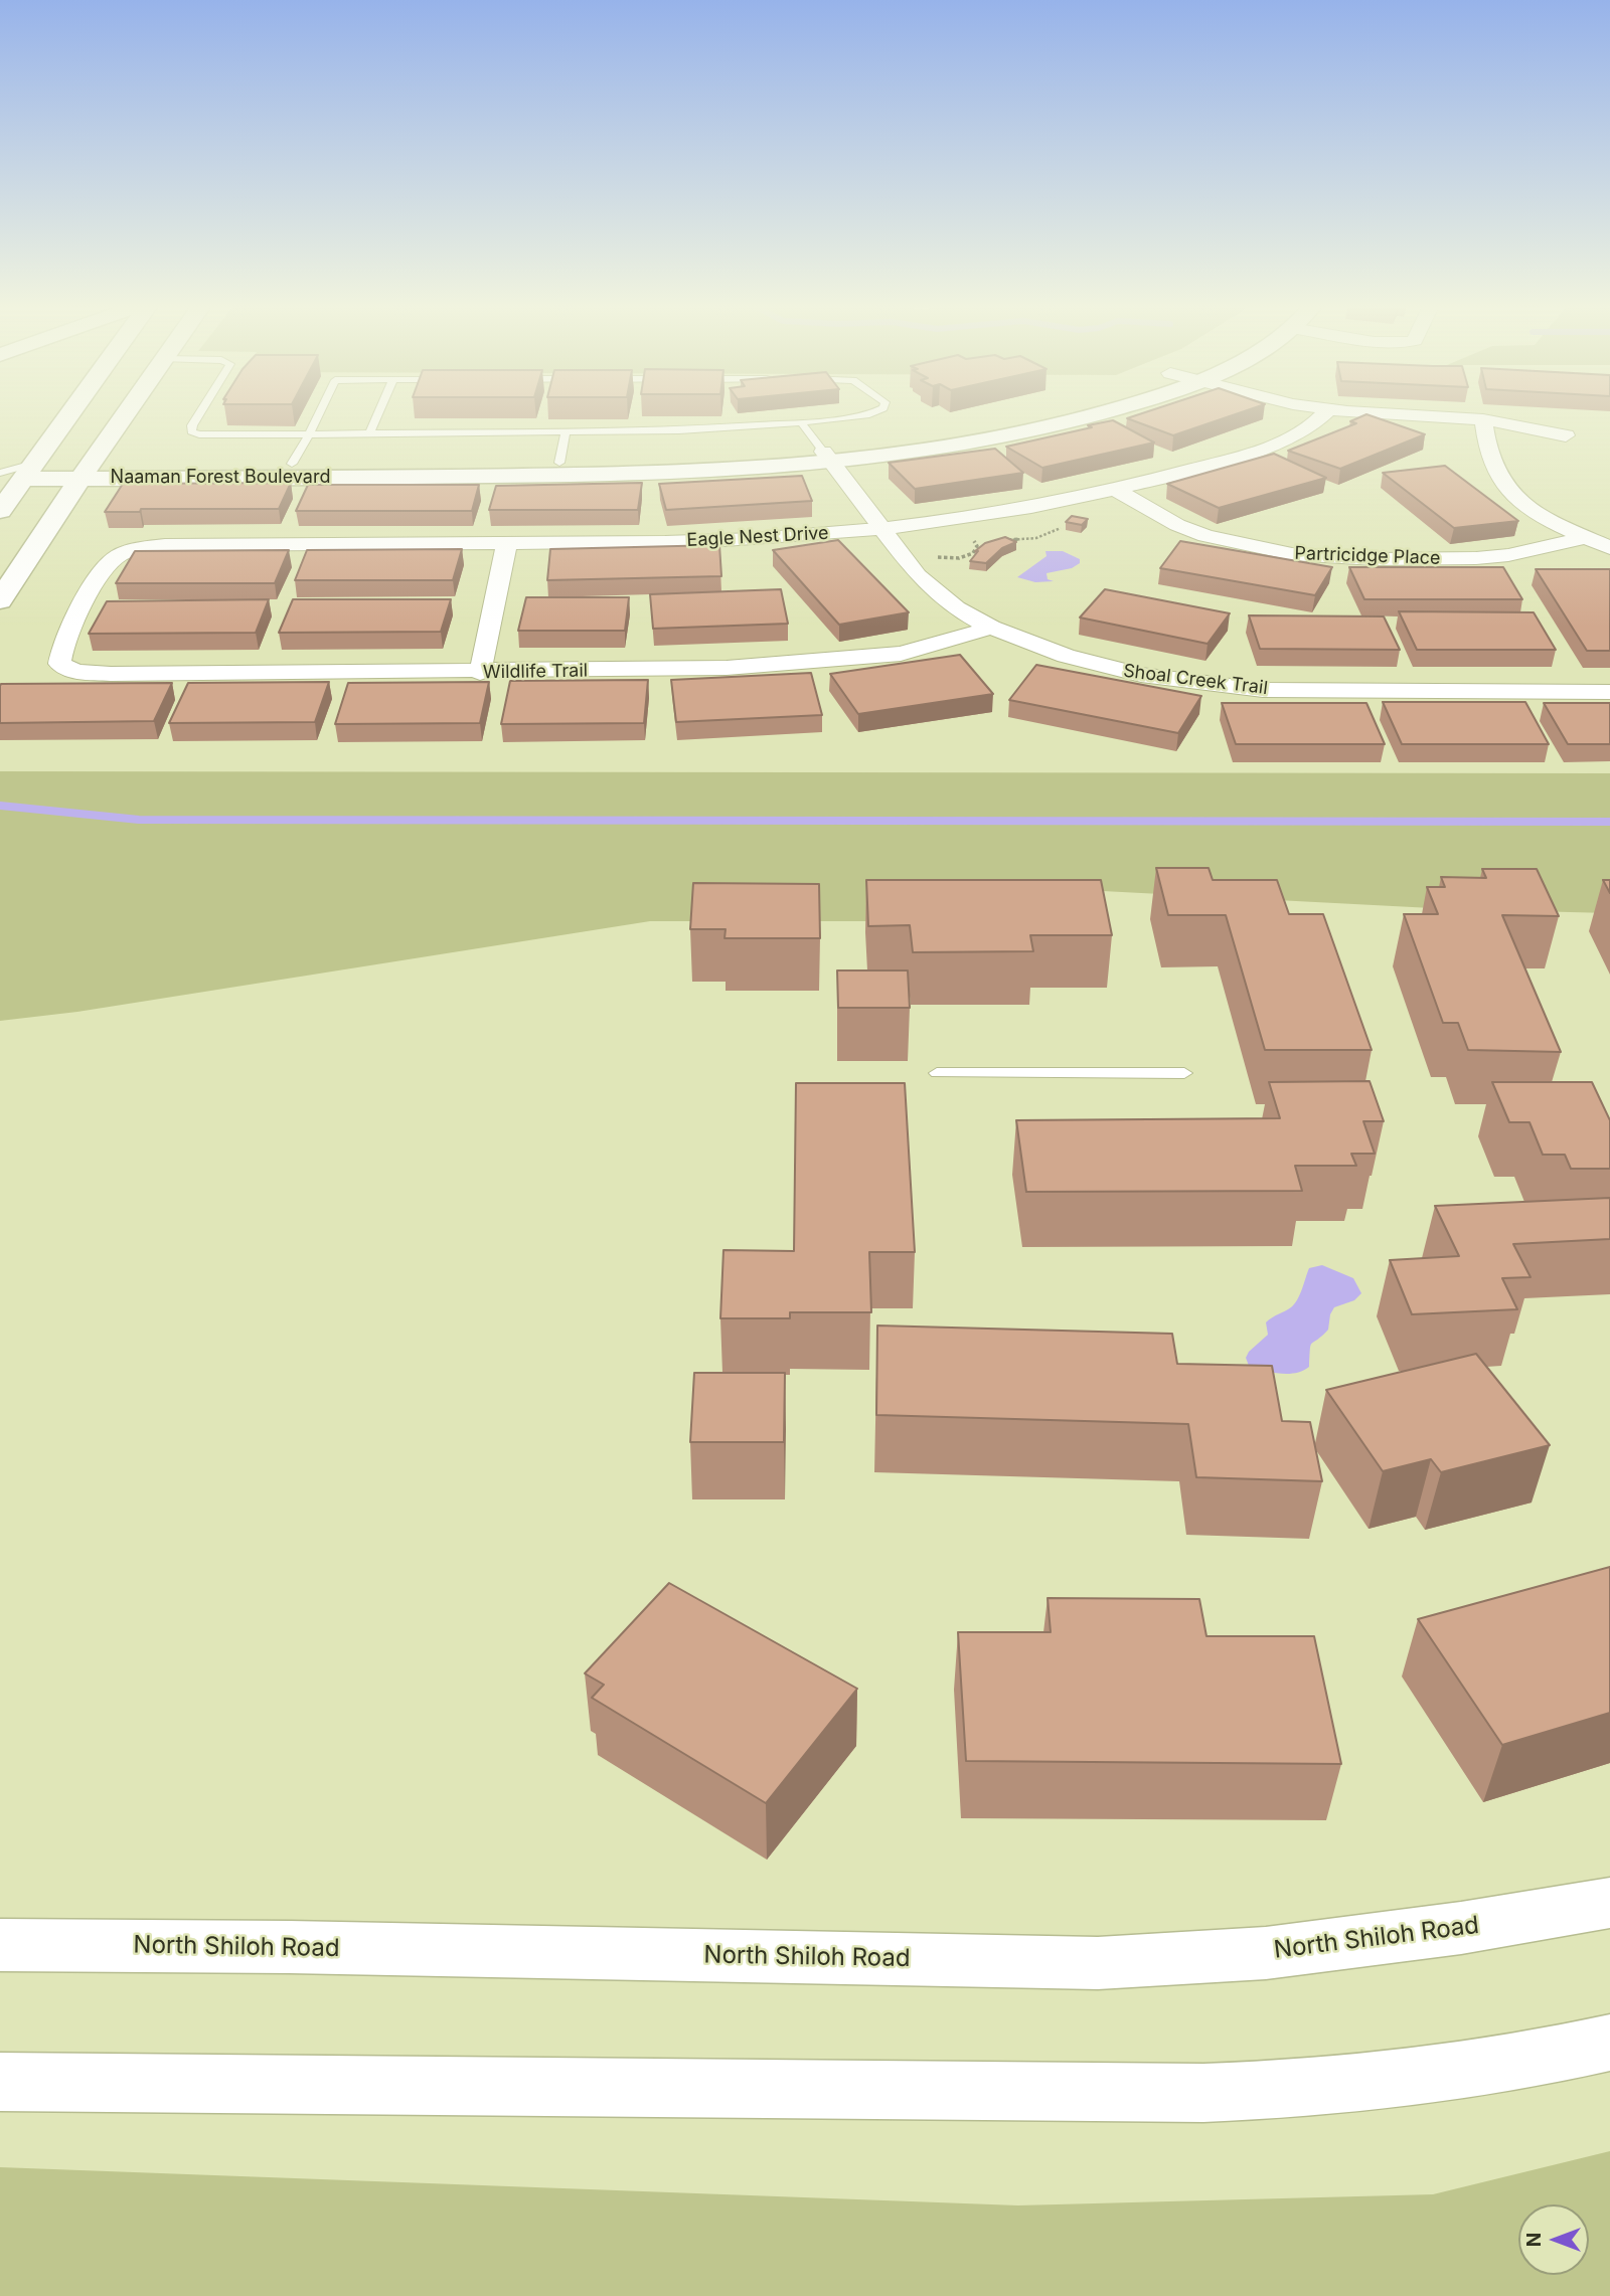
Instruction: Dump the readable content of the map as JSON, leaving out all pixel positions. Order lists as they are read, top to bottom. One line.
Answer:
{"streets":{"main road":["Naaman Forest Boulevard","North Shiloh Road"],"street":["Eagle Nest Drive","Partricidge Place","Wildlife Trail","Shoal Creek Trail"]},"crossings":[["Naaman Forest Boulevard","Shoal Creek Trail"],["Eagle Nest Drive","Partricidge Place"],["Eagle Nest Drive","Wildlife Trail"],["Eagle Nest Drive","Shoal Creek Trail"],["Wildlife Trail","Shoal Creek Trail"]],"north":"left"}
